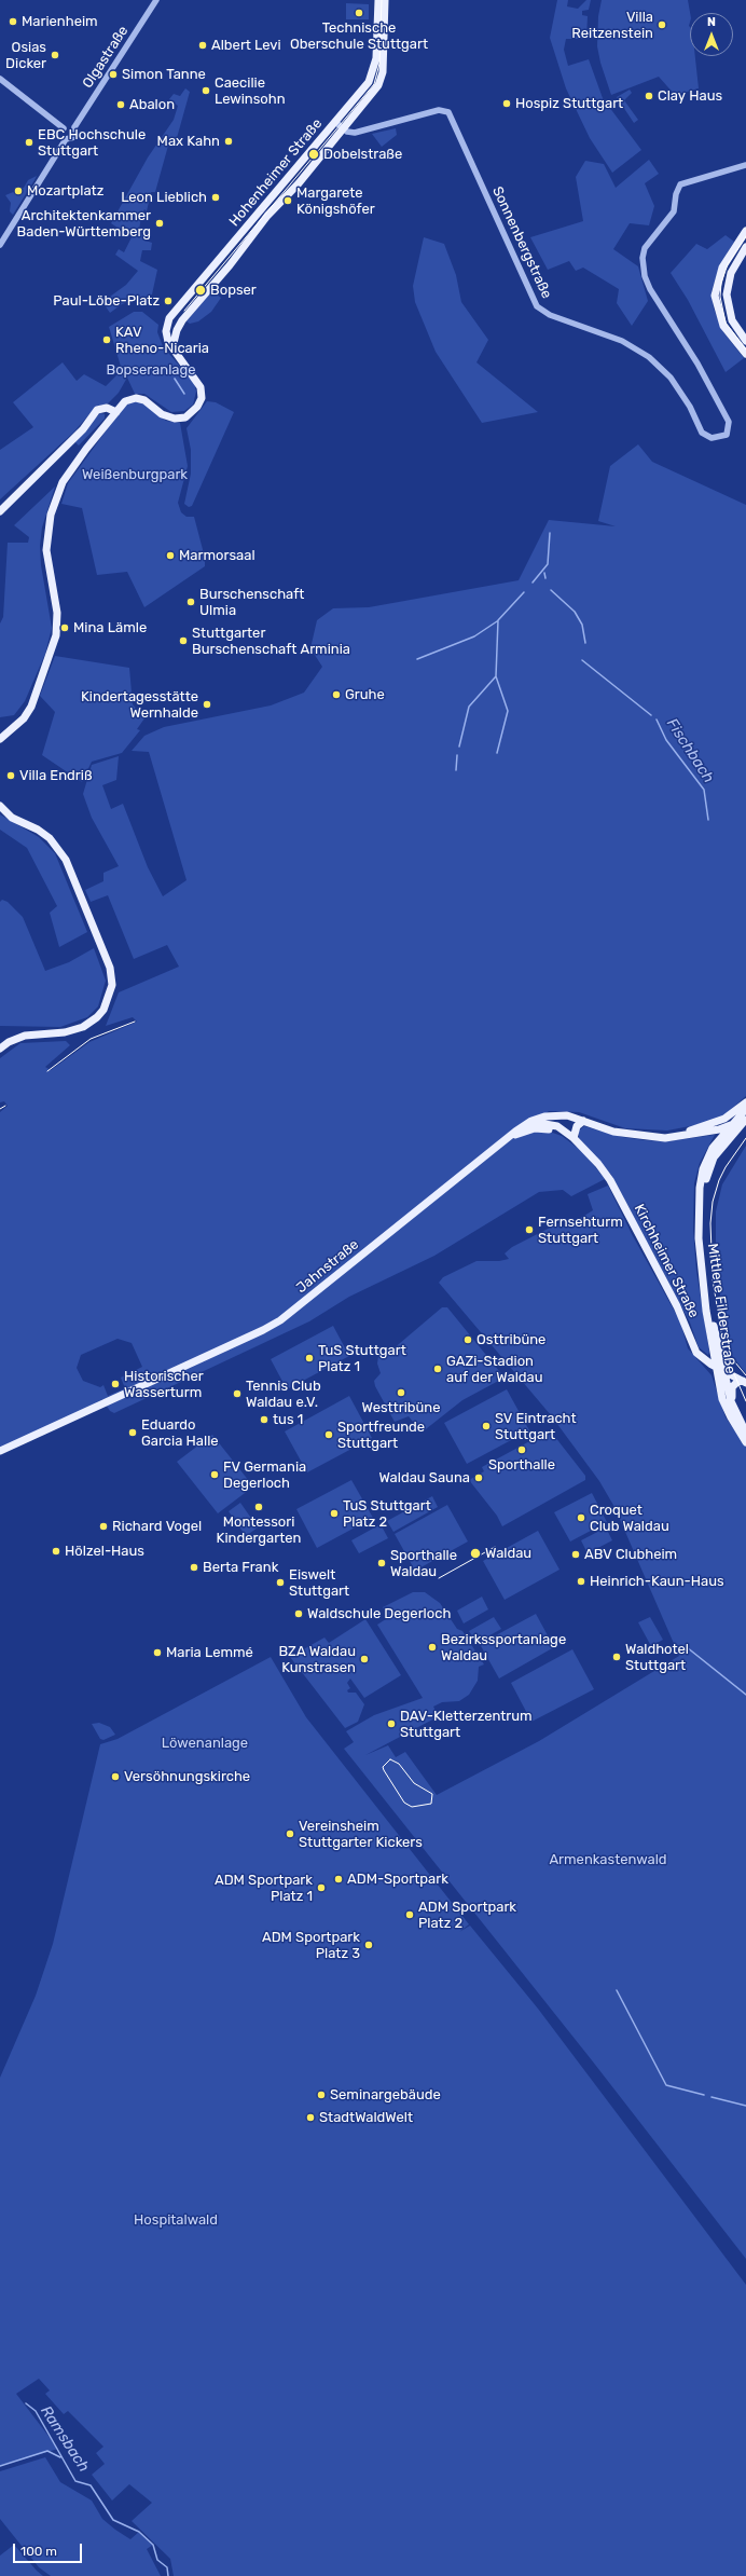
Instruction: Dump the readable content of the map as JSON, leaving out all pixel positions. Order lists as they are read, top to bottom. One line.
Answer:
{"streets":{"main road":["Hohenheimer Straße","Kirchheimer Straße","Jahnstraße","Mittlere Filderstraße"],"street":["Olgastraße","Sonnenbergstraße"]},"crossings":[["Hohenheimer Straße","Sonnenbergstraße"],["Kirchheimer Straße","Jahnstraße"],["Kirchheimer Straße","Mittlere Filderstraße"],["Jahnstraße","Mittlere Filderstraße"]],"water":["Fischbach","Ramsbach"],"parks":["Bopseranlage","Weißenburgpark","Löwenanlage","Armenkastenwald","Hospitalwald"],"places":["Technische Oberschule Stuttgart","Marienheim","Villa Reitzenstein","Albert Levi","Osias Dicker","Simon Tanne","Caecilie Lewinsohn","Clay Haus","Hospiz Stuttgart","Abalon","Max Kahn","EBC Hochschule Stuttgart","Dobelstraße","Mozartplatz","Leon Lieblich","Margarete Königshöfer","Architektenkammer Baden-Württemberg","Bopser","Paul-Löbe-Platz","KAV Rheno-Nicaria","Marmorsaal","Burschenschaft Ulmia","Mina Lämle","Stuttgarter Burschenschaft Arminia","Gruhe","Kindertagesstätte Wernhalde","Villa Endriß","Fernsehturm Stuttgart","Osttribüne","TuS Stuttgart Platz 1","GAZi-Stadion auf der Waldau","Historischer Wasserturm","Westtribüne","Tennis Club Waldau e.V.","tus 1","SV Eintracht Stuttgart","Eduardo Garcia Halle","Sportfreunde Stuttgart","Sporthalle","FV Germania Degerloch","Waldau Sauna","Montessori Kindergarten","TuS Stuttgart Platz 2","Croquet Club Waldau","Richard Vogel","Hölzel-Haus","Waldau","ABV Clubheim","Sporthalle Waldau","Berta Frank","Heinrich-Kaun-Haus","Eiswelt Stuttgart","Waldschule Degerloch","Bezirkssportanlage Waldau","Maria Lemmé","Waldhotel Stuttgart","BZA Waldau Kunstrasen","DAV-Kletterzentrum Stuttgart","Versöhnungskirche","Vereinsheim Stuttgarter Kickers","ADM-Sportpark","ADM Sportpark Platz 1","ADM Sportpark Platz 2","ADM Sportpark Platz 3","Seminargebäude","StadtWaldWelt"],"scale_bar":"100 m","north":"top"}
